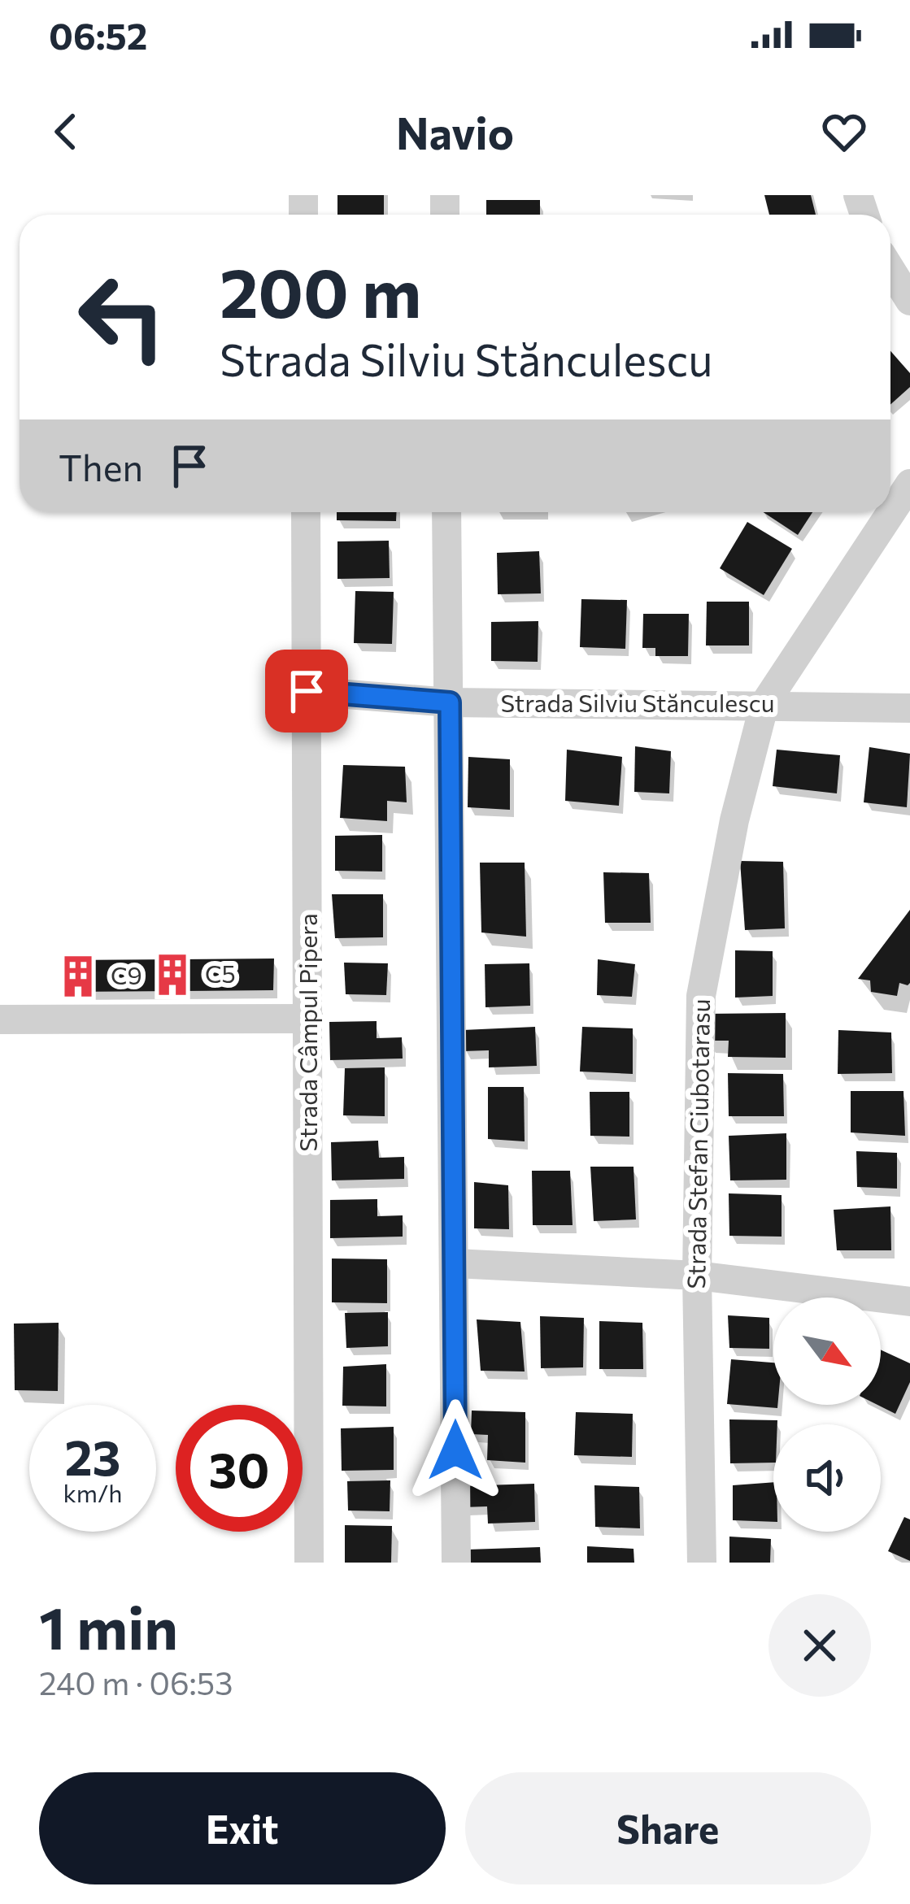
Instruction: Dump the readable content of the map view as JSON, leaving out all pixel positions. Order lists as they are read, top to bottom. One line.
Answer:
{"streets":{"street":["Strada Silviu Stănculescu","Strada Câmpul Pipera","Strada Stefan Ciubotarasu"]},"crossings":[["Strada Silviu Stănculescu","Strada Câmpul Pipera"],["Strada Silviu Stănculescu","Strada Stefan Ciubotarasu"]],"places":{"building":["C5","C9"]},"north":"bottom right","page":{"status":"06:52","header":"Navio","turn":["200 m","Strada Silviu Stănculescu"],"then":"Then","speed":"23 km/h","limit":"30","heading":["1 min","240 m · 06:53"],"buttons":["Exit","Share"]}}
